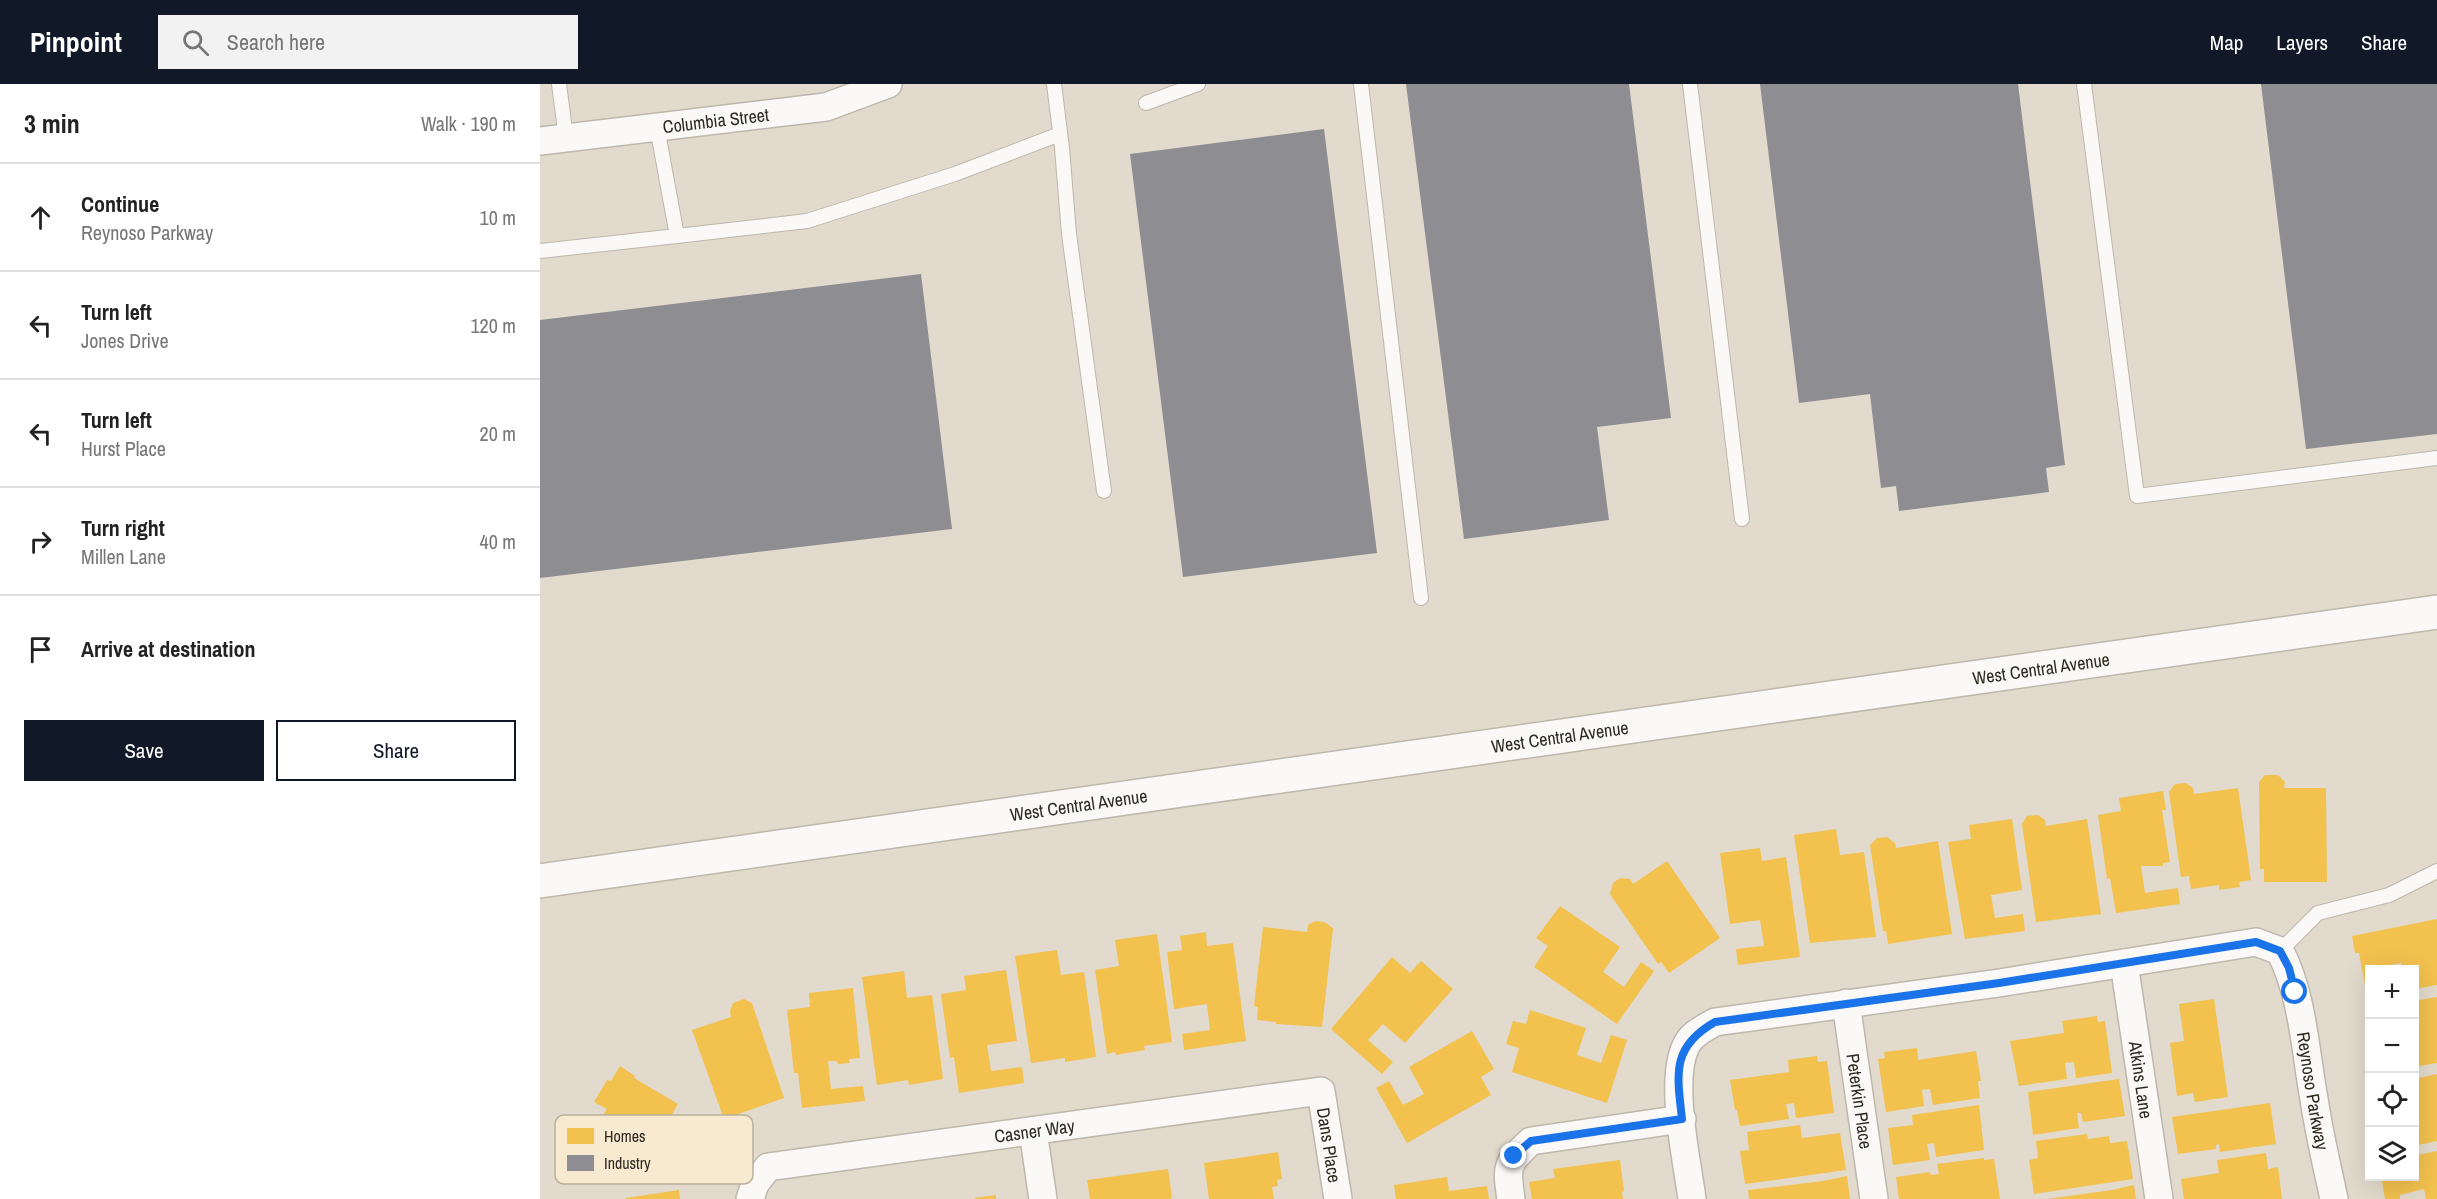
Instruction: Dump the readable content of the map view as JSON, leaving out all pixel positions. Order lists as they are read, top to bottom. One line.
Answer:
{"streets":{"main road":["West Central Avenue"],"street":["Columbia Street","Atkins Lane","Reynoso Parkway","Peterkin Place","Casner Way","Dans Place"]},"crossings":[["Casner Way","Dans Place"]],"legend":["Homes","Industry"],"page":{"header":"Pinpoint","search":"Search here","nav":["Map","Layers","Share"],"heading":["3 min","Walk · 190 m"],"list":[["Continue","Reynoso Parkway","10 m"],["Turn left","Jones Drive","120 m"],["Turn left","Hurst Place","20 m"],["Turn right","Millen Lane","40 m"],"Arrive at destination"],"buttons":["Save","Share"],"map_buttons":["+","−"]}}
